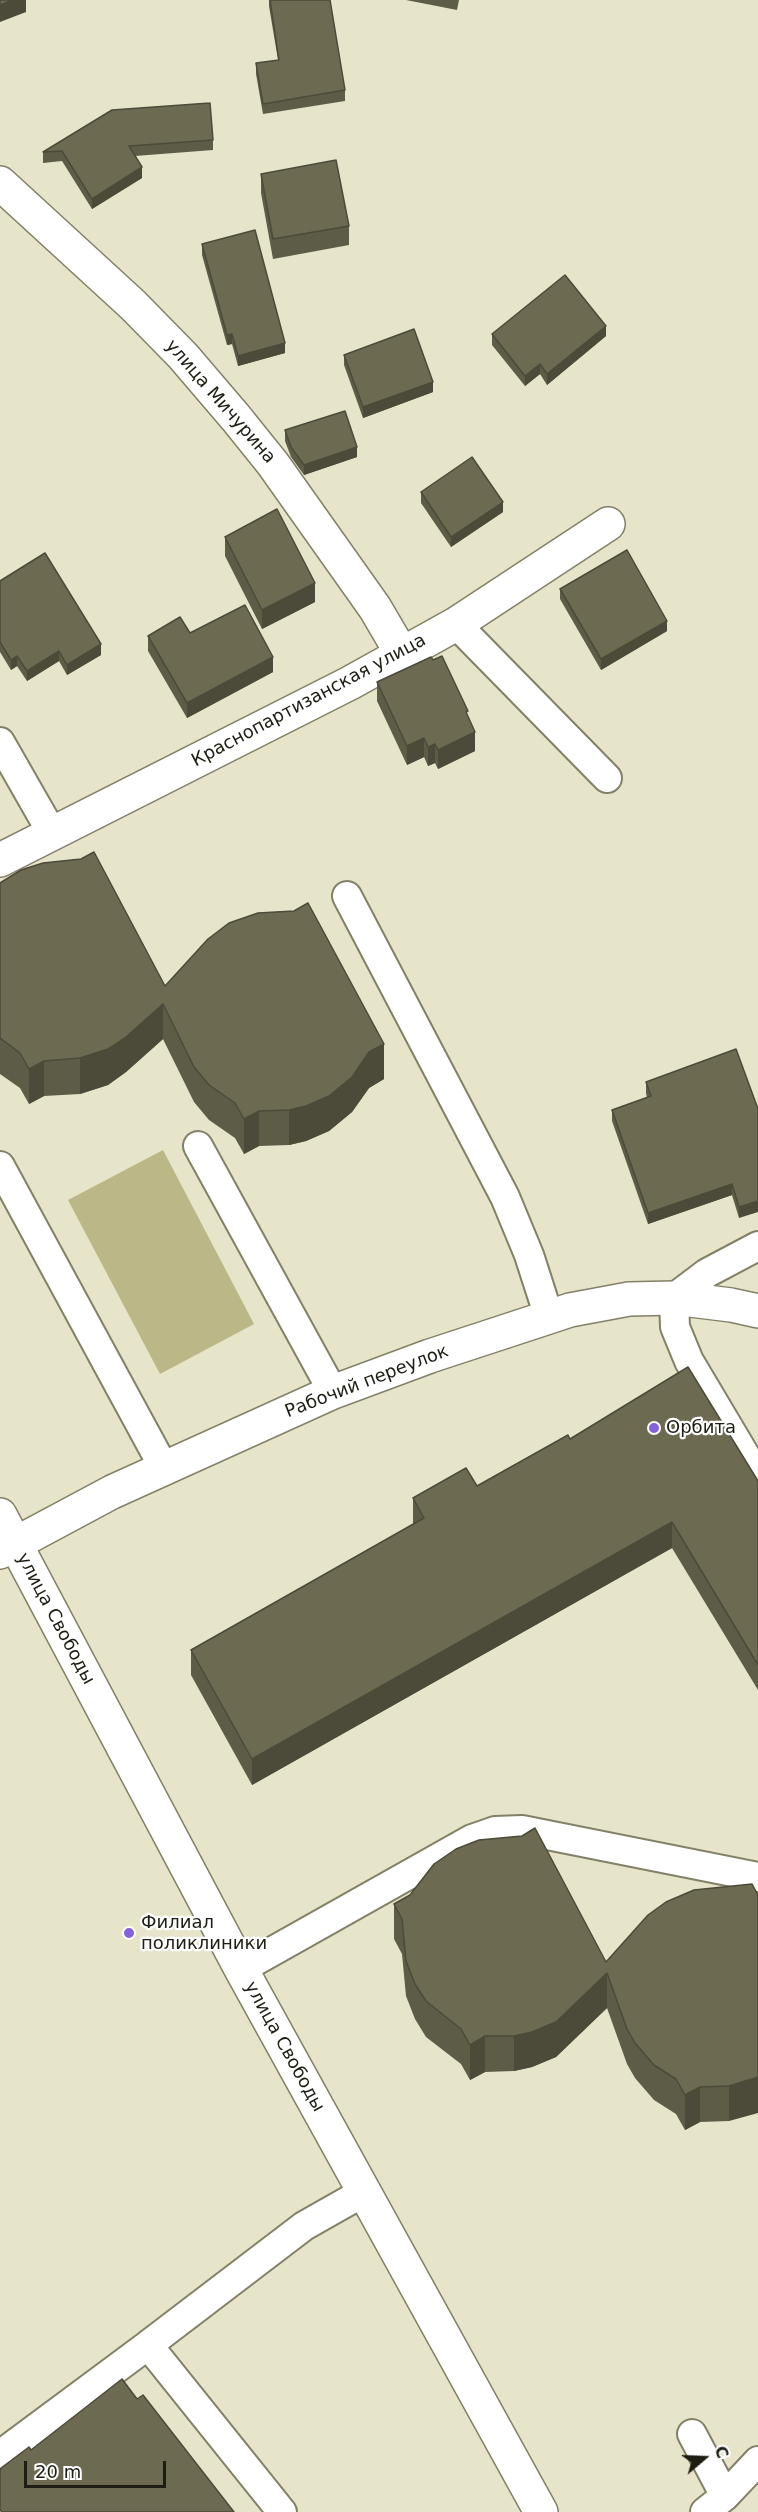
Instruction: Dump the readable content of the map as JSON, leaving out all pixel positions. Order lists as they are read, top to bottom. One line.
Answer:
{"streets":{"street":["улица Мичурина","Краснопартизанская улица","Рабочий переулок","улица Свободы"]},"crossings":[["улица Мичурина","Краснопартизанская улица"],["Рабочий переулок","улица Свободы"]],"places":["Орбита","Филиал поликлиники"],"scale_bar":"20 m","north":"right"}
